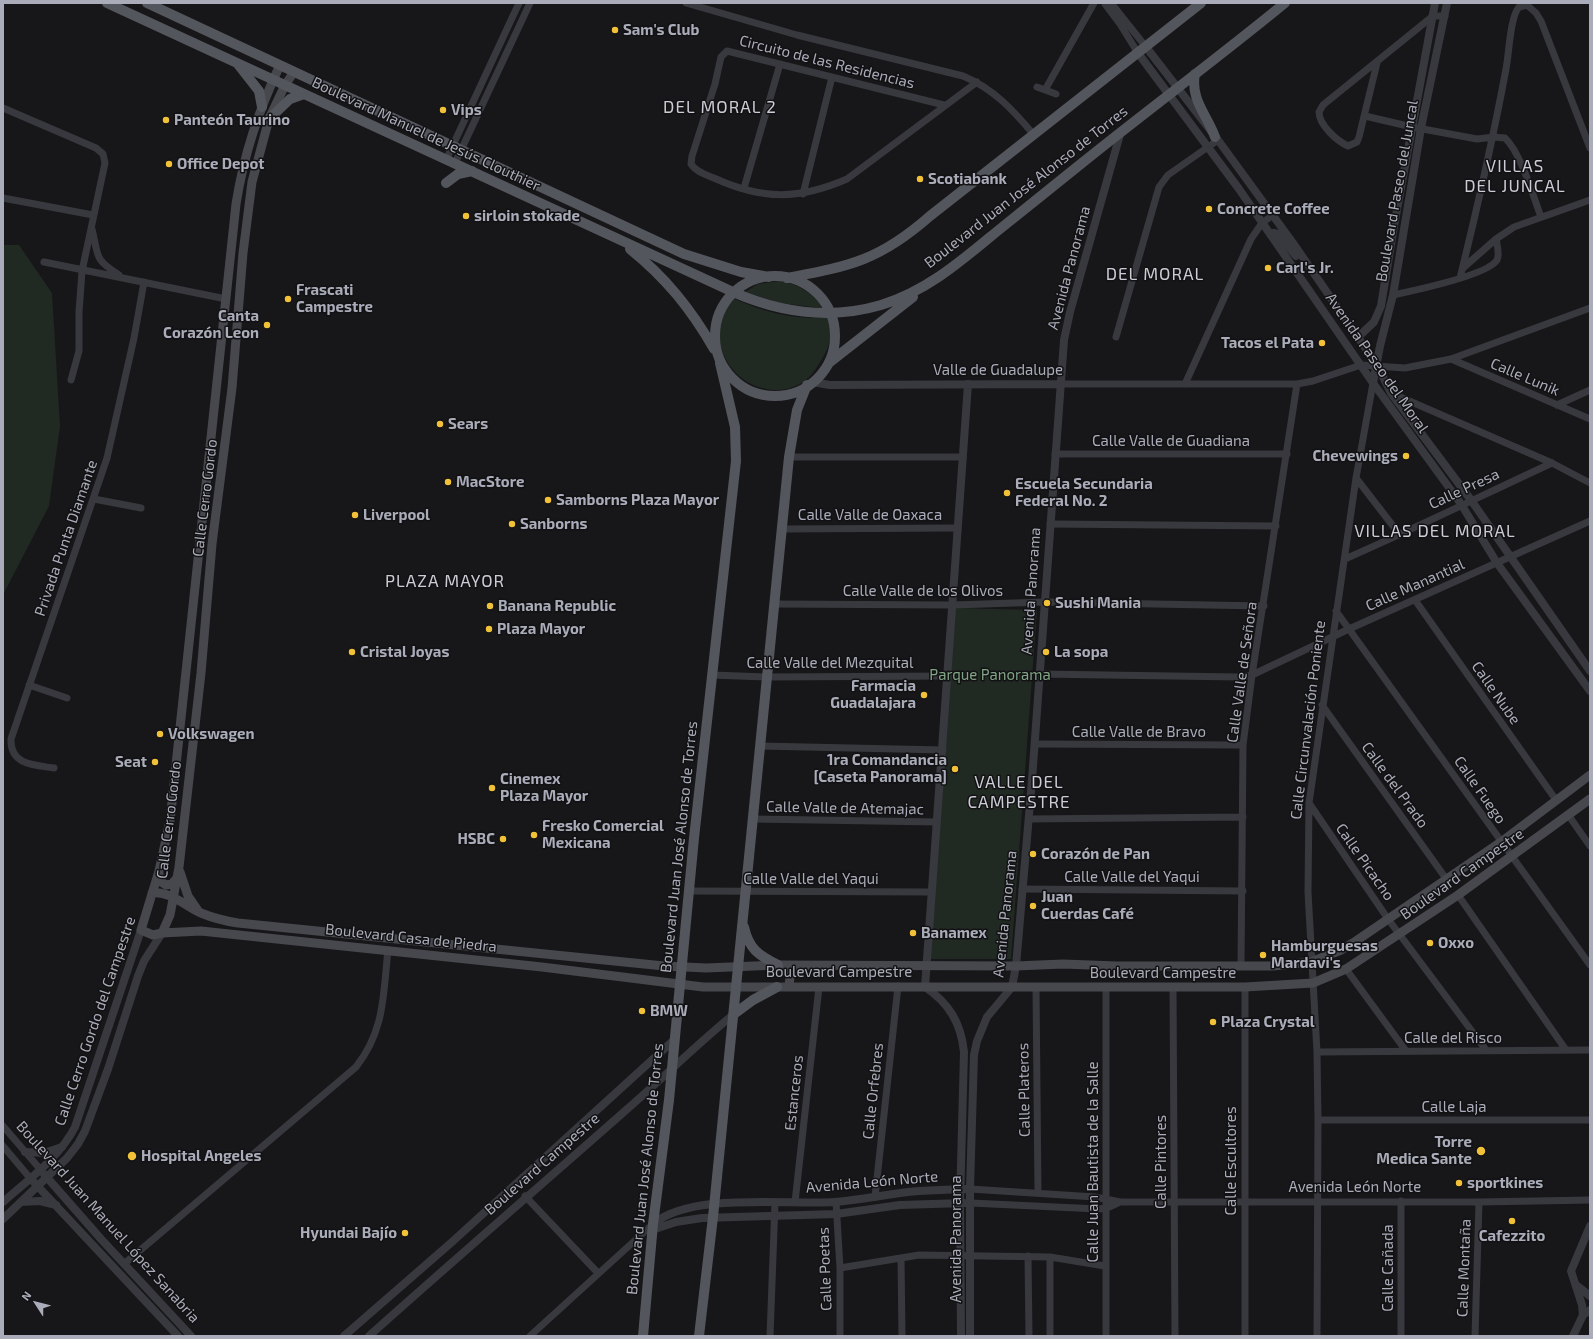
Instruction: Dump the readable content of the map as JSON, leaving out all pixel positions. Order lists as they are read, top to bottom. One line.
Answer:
{"streets":{"main road":["Boulevard Manuel de Jesús Clouthier","Boulevard Juan José Alonso de Torres","Calle Cerro Gordo","Boulevard Campestre","Boulevard Casa de Piedra","Calle Cerro Gordo del Campestre"],"street":["Circuito de las Residencias","Boulevard Paseo del Juncal","Avenida Panorama","Avenida Paseo del Moral","Valle de Guadalupe","Calle Lunik","Calle Valle de Guadiana","Calle Presa","Calle Valle de Oaxaca","Privada Punta Diamante","Calle Manantial","Calle Valle de los Olivos","Calle Valle del Mezquital","Calle Valle de Señora","Calle Nube","Calle Circunvalación Poniente","Calle Valle de Bravo","Calle del Prado","Calle Fuego","Calle Valle de Atemajac","Calle Picacho","Calle Valle del Yaqui","Calle del Risco","Calle Plateros","Calle Orfebres","Estanceros","Calle Laja","Calle Escultores","Calle Juan Bautista de la Salle","Calle Pintores","Avenida León Norte","Boulevard Juan Manuel López Sanabria","Calle Cañada","Calle Montaña","Calle Poetas"]},"crossings":[["Boulevard Manuel de Jesús Clouthier","Boulevard Juan José Alonso de Torres"],["Boulevard Manuel de Jesús Clouthier","Valle de Guadalupe"],["Boulevard Manuel de Jesús Clouthier","Calle Cerro Gordo"],["Boulevard Juan José Alonso de Torres","Avenida Panorama"],["Boulevard Juan José Alonso de Torres","Avenida Paseo del Moral"],["Boulevard Juan José Alonso de Torres","Valle de Guadalupe"],["Boulevard Juan José Alonso de Torres","Calle Valle del Mezquital"],["Boulevard Juan José Alonso de Torres","Boulevard Campestre"],["Boulevard Juan José Alonso de Torres","Calle Valle del Yaqui"],["Boulevard Juan José Alonso de Torres","Boulevard Casa de Piedra"],["Boulevard Juan José Alonso de Torres","Avenida León Norte"],["Boulevard Paseo del Juncal","Avenida Paseo del Moral"],["Boulevard Paseo del Juncal","Valle de Guadalupe"],["Boulevard Paseo del Juncal","Calle Circunvalación Poniente"],["Avenida Panorama","Valle de Guadalupe"],["Avenida Panorama","Calle Valle de Guadiana"],["Avenida Panorama","Calle Valle de los Olivos"],["Avenida Panorama","Calle Valle de Bravo"],["Avenida Panorama","Boulevard Campestre"],["Avenida Panorama","Calle Valle del Yaqui"],["Avenida Panorama","Avenida León Norte"],["Avenida Paseo del Moral","Valle de Guadalupe"],["Avenida Paseo del Moral","Calle Presa"],["Avenida Paseo del Moral","Calle Manantial"],["Avenida Paseo del Moral","Calle Circunvalación Poniente"],["Valle de Guadalupe","Calle Lunik"],["Valle de Guadalupe","Calle Valle de Señora"],["Calle Valle de Guadiana","Calle Valle de Señora"],["Calle Presa","Calle Circunvalación Poniente"],["Calle Cerro Gordo","Boulevard Casa de Piedra"],["Calle Cerro Gordo","Calle Cerro Gordo del Campestre"],["Calle Manantial","Calle Valle de Señora"],["Calle Manantial","Calle Nube"],["Calle Manantial","Calle Circunvalación Poniente"],["Calle Manantial","Calle Fuego"],["Calle Valle de los Olivos","Calle Valle de Señora"],["Calle Valle de Señora","Calle Valle de Bravo"],["Calle Valle de Señora","Boulevard Campestre"],["Calle Valle de Señora","Calle Valle del Yaqui"],["Calle Nube","Boulevard Campestre"],["Calle Circunvalación Poniente","Calle del Prado"],["Calle Circunvalación Poniente","Calle Fuego"],["Calle Circunvalación Poniente","Calle Picacho"],["Calle Circunvalación Poniente","Boulevard Campestre"],["Calle Circunvalación Poniente","Calle del Risco"],["Calle Circunvalación Poniente","Calle Laja"],["Calle Circunvalación Poniente","Avenida León Norte"],["Calle del Prado","Boulevard Campestre"],["Calle Fuego","Boulevard Campestre"],["Calle Picacho","Boulevard Campestre"],["Calle Picacho","Calle del Risco"],["Boulevard Campestre","Boulevard Casa de Piedra"],["Boulevard Campestre","Calle Plateros"],["Boulevard Campestre","Calle Orfebres"],["Boulevard Campestre","Estanceros"],["Boulevard Campestre","Calle Escultores"],["Boulevard Campestre","Calle Juan Bautista de la Salle"],["Boulevard Campestre","Calle Pintores"],["Boulevard Casa de Piedra","Calle Cerro Gordo del Campestre"],["Calle Cerro Gordo del Campestre","Boulevard Juan Manuel López Sanabria"],["Calle Plateros","Avenida León Norte"],["Calle Orfebres","Avenida León Norte"],["Estanceros","Avenida León Norte"],["Calle Escultores","Avenida León Norte"],["Calle Juan Bautista de la Salle","Avenida León Norte"],["Calle Pintores","Avenida León Norte"],["Avenida León Norte","Calle Cañada"],["Avenida León Norte","Calle Montaña"],["Avenida León Norte","Calle Poetas"]],"districts":["DEL MORAL 2","VILLAS DEL JUNCAL","DEL MORAL","VILLAS DEL MORAL","PLAZA MAYOR","VALLE DEL CAMPESTRE"],"parks":["Parque Panorama"],"places":["Sam's Club","Vips","Panteón Taurino","Office Depot","Scotiabank","Concrete Coffee","sirloin stokade","Carl's Jr.","Frascati Campestre","Canta Corazón Leon","Tacos el Pata","Sears","Chevewings","MacStore","Escuela Secundaria Federal No. 2","Samborns Plaza Mayor","Liverpool","Sanborns","Sushi Mania","Banana Republic","Plaza Mayor","Cristal Joyas","La sopa","Farmacia Guadalajara","Volkswagen","Seat","1ra Comandancia [Caseta Panorama]","Cinemex Plaza Mayor","Fresko Comercial Mexicana","HSBC","Corazón de Pan","Juan Cuerdas Café","Banamex","Oxxo","Hamburguesas Mardavi's","BMW","Plaza Crystal","Torre Medica Sante","Hospital Angeles","sportkines","Cafezzito","Hyundai Bajío"],"north":"top left"}
